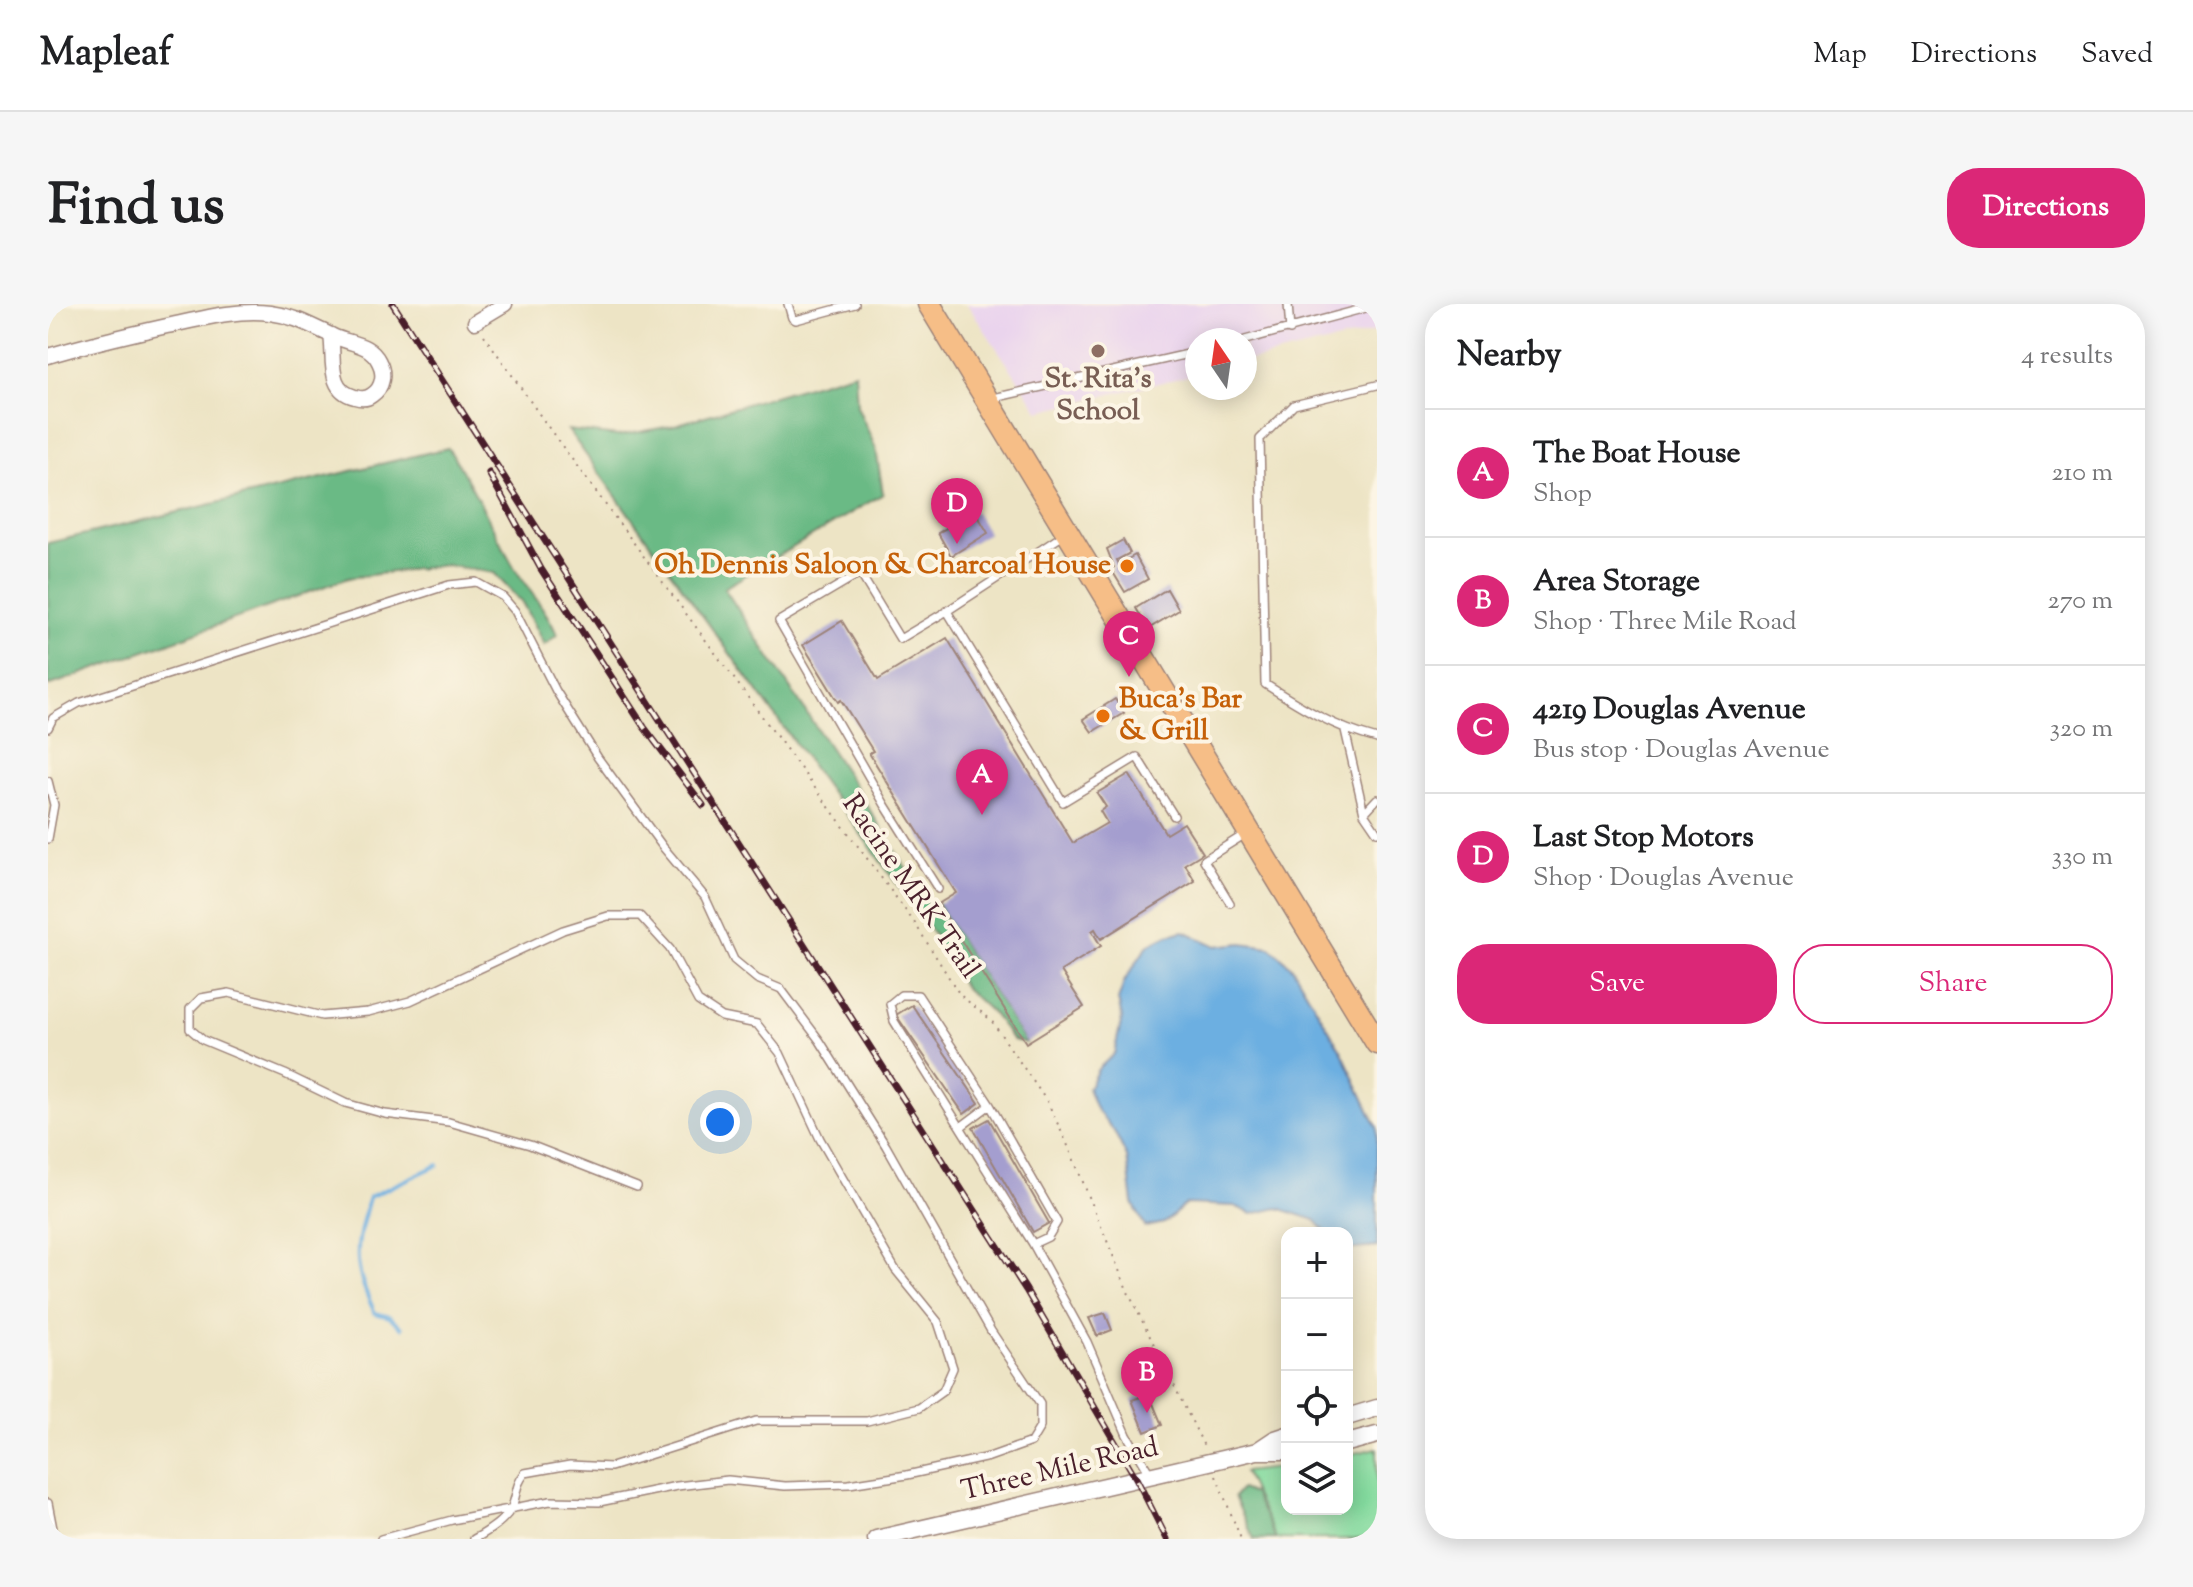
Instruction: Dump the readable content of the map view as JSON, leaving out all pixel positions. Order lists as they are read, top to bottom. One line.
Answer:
{"streets":{"street":["Three Mile Road"],"path":["Racine MRK Trail"]},"crossings":[["Racine MRK Trail","Three Mile Road"]],"places":["St. Rita's School","Oh Dennis Saloon & Charcoal House","Buca's Bar & Grill"],"north":"top","page":{"header":"Mapleaf","nav":["Map","Directions","Saved"],"title":"Find us","buttons":["Directions",["Save","Share"]],"heading":["Nearby","4 results"],"list":[{"mark":"A","name":"The Boat House","note":"Shop","value":"210 m"},{"mark":"B","name":"Area Storage","note":"Shop · Three Mile Road","value":"270 m"},{"mark":"C","name":"4219 Douglas Avenue","note":"Bus stop · Douglas Avenue","value":"320 m"},{"mark":"D","name":"Last Stop Motors","note":"Shop · Douglas Avenue","value":"330 m"}],"pins":["D","C","A","B"],"map_buttons":["+","−"]}}
